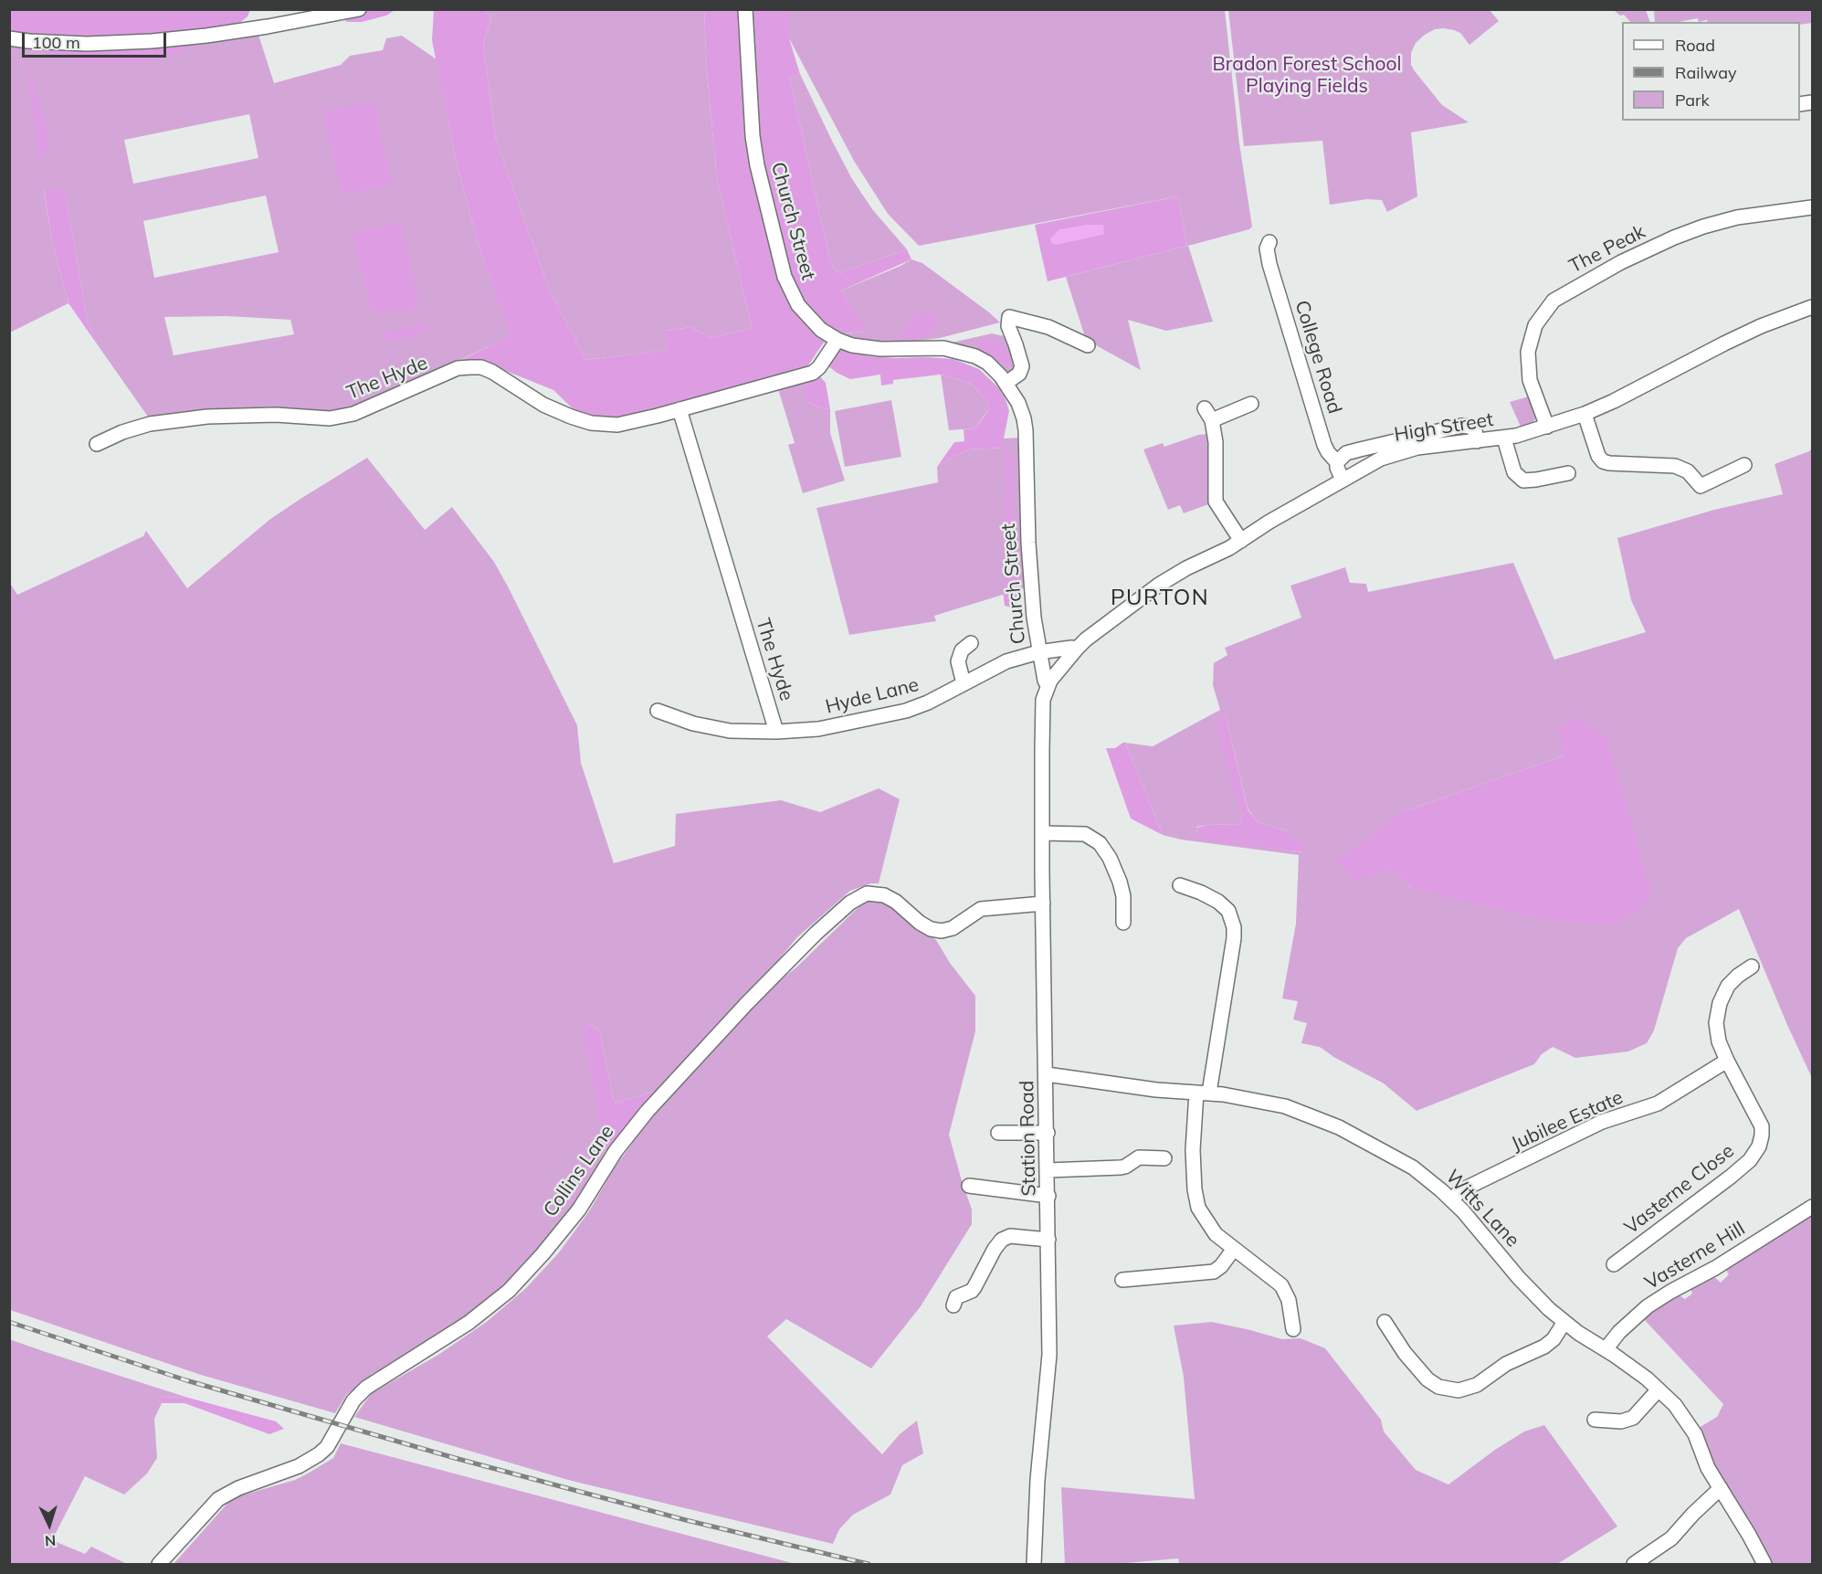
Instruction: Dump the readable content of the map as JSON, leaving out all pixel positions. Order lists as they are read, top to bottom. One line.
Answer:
{"streets":{"street":["Church Street","The Peak","College Road","The Hyde","High Street","Hyde Lane","Jubilee Estate","Station Road","Collins Lane","Vasterne Close","Witts Lane","Vasterne Hill"]},"crossings":[["Church Street","The Hyde"],["Church Street","High Street"],["Church Street","Hyde Lane"],["The Peak","High Street"],["College Road","High Street"],["The Hyde","Hyde Lane"],["High Street","Station Road"],["Jubilee Estate","Vasterne Close"],["Jubilee Estate","Witts Lane"],["Station Road","Collins Lane"],["Station Road","Witts Lane"],["Witts Lane","Vasterne Hill"]],"districts":["PURTON"],"parks":["Bradon Forest School Playing Fields"],"legend":["Road","Railway","Park"],"scale_bar":"100 m","north":"bottom"}
